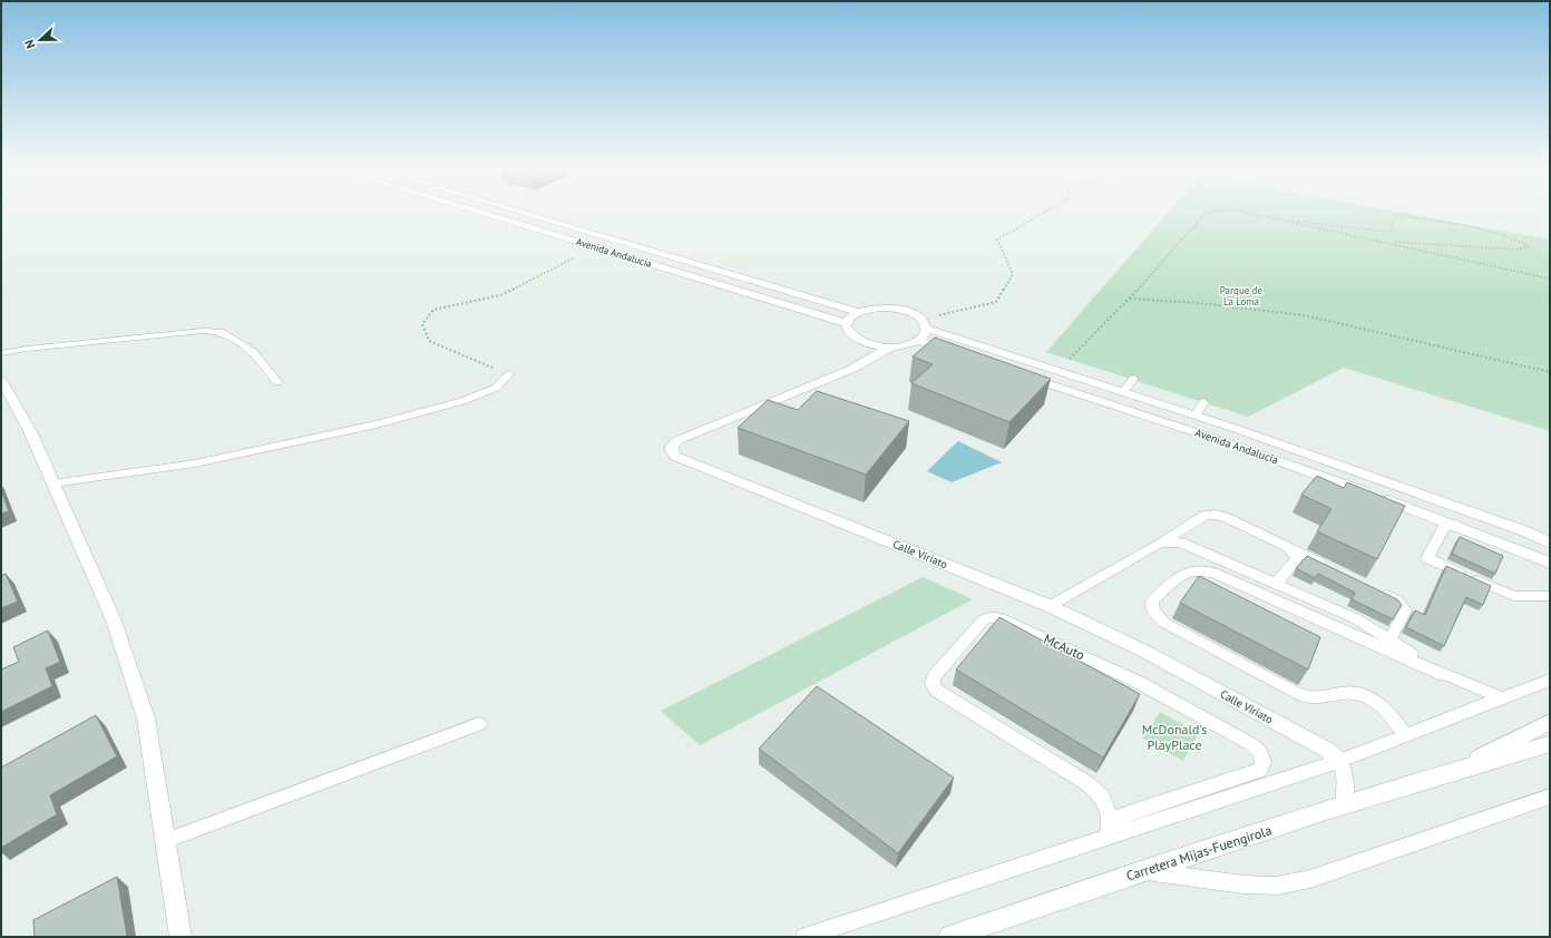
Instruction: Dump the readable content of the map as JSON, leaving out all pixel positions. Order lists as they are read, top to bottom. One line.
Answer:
{"streets":{"street":["Avenida Andalucía","Calle Viriato","Carretera Mijas-Fuengirola"],"lane":["McAuto"]},"parks":["Parque de La Loma","McDonald's PlayPlace"],"north":"left"}
